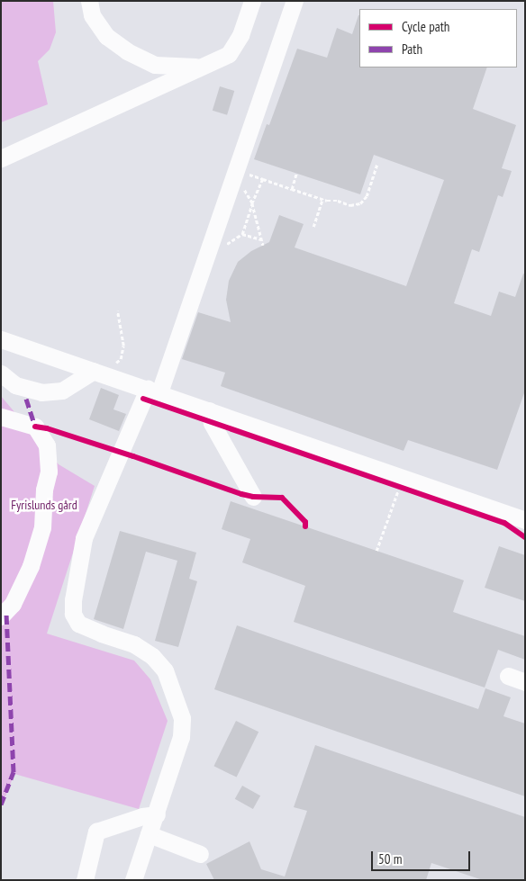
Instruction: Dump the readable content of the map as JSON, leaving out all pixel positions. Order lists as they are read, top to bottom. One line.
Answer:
{"parks":["Fyrislunds gård"],"legend":["Cycle path","Path"],"scale_bar":"50 m"}
